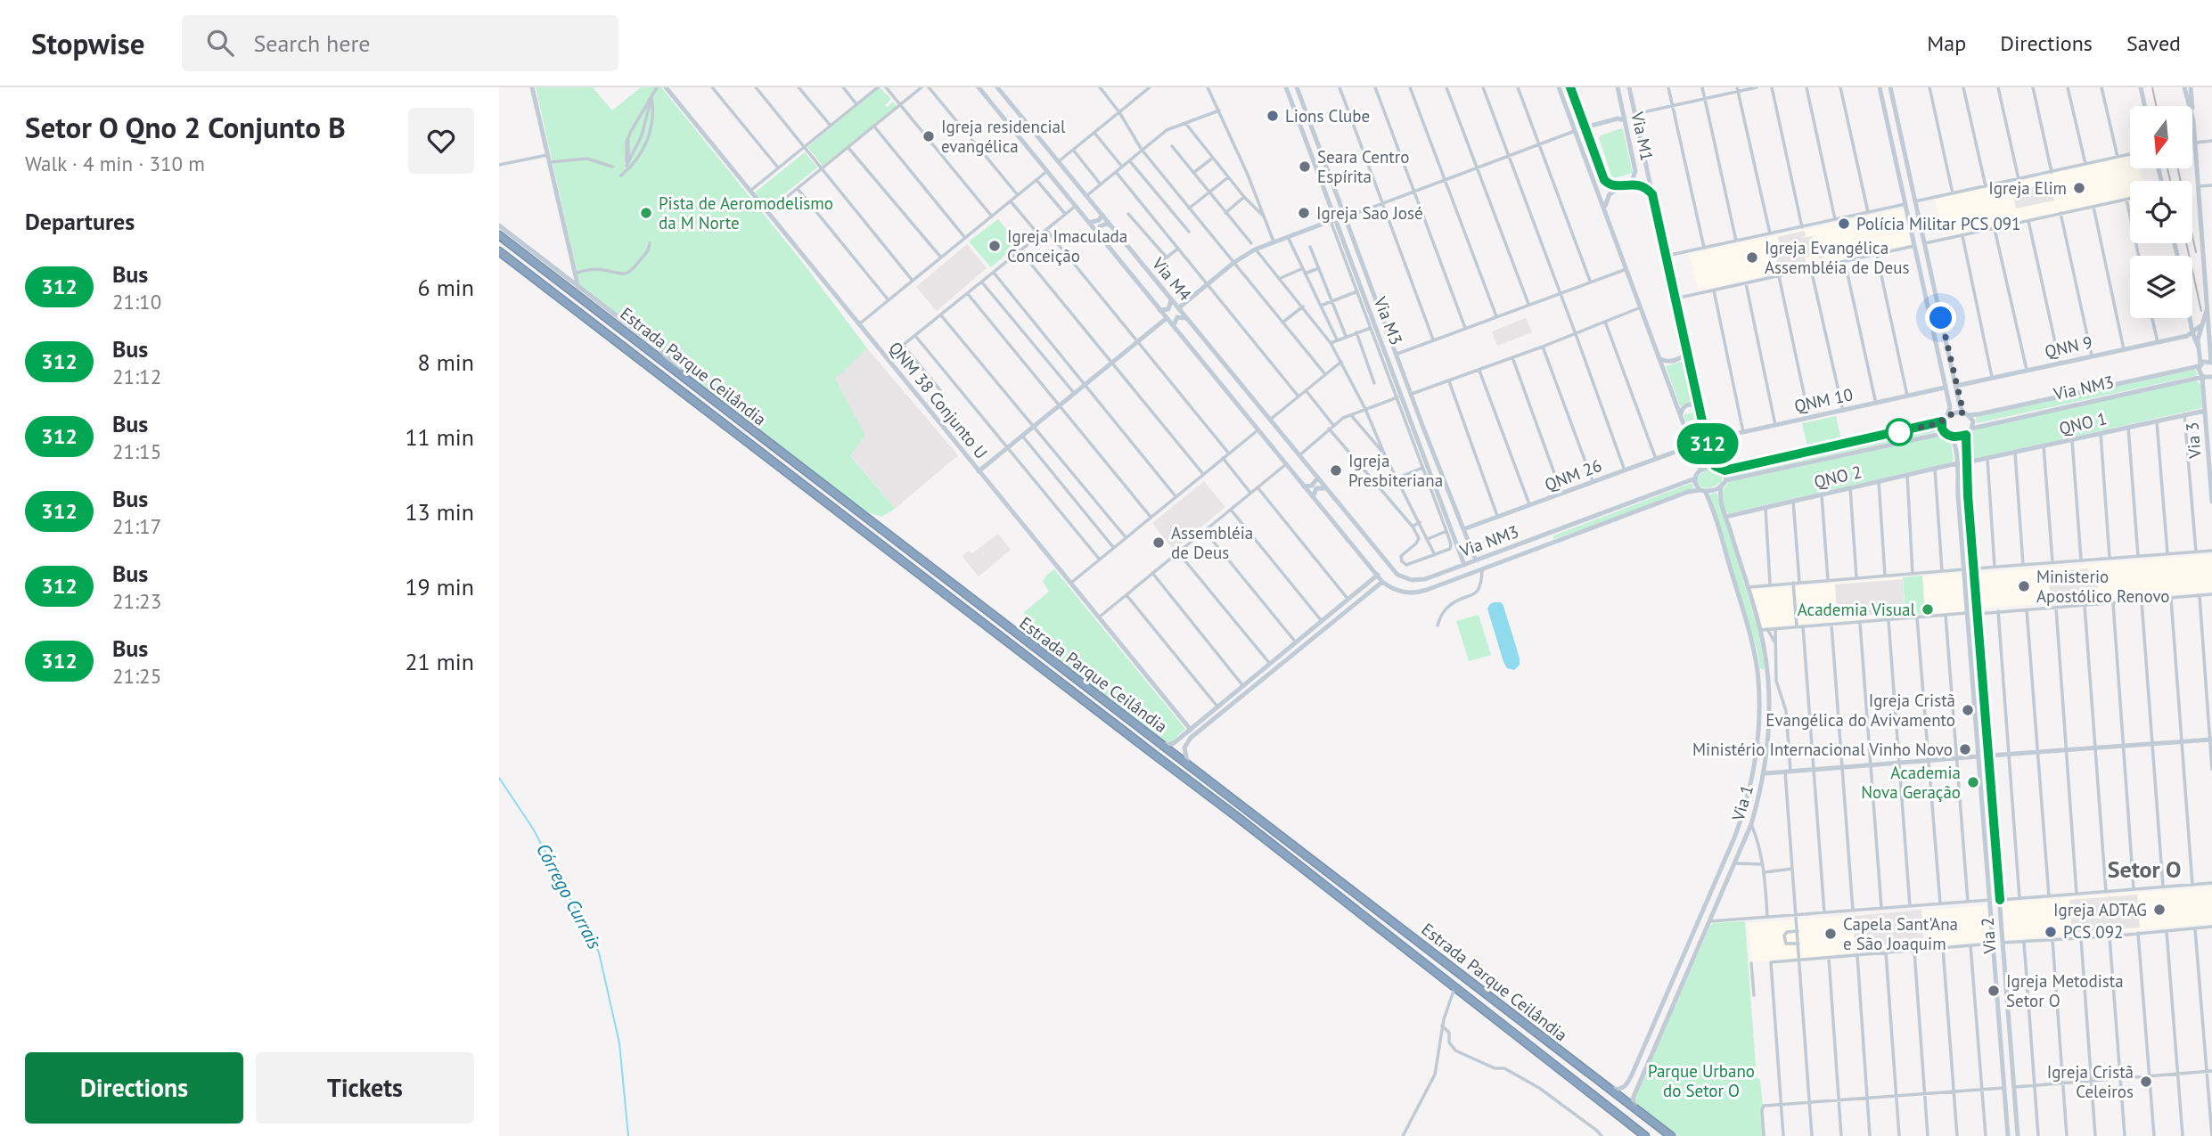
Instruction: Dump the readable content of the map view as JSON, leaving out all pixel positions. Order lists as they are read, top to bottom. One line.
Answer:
{"streets":{"highway":["Estrada Parque Ceilândia"],"main road":["Via M1","Via M4","Via M3","QNN 9","Via NM3","QNM 38 Conjunto U","QNM 10","QNO 1","Via 3","QNM 26","QNO 2","Via 1","Via 2"]},"crossings":[["Via M4","Via NM3"],["Via M3","Via NM3"],["Via M3","QNM 26"],["Estrada Parque Ceilândia","Via 1"],["Via NM3","Via 3"],["Via NM3","Via 1"],["Via NM3","Via 2"],["QNO 1","Via 3"],["QNO 1","Via 2"],["QNO 2","Via 1"],["QNO 2","Via 2"]],"districts":["Setor O"],"water":["Córrego Currais"],"parks":["Parque Urbano do Setor O"],"places":["Lions Clube","Igreja residencial evangélica","Seara Centro Espírita","Igreja Elim","Pista de Aeromodelismo da M Norte","Igreja Sao José","Polícia Militar PCS 091","Igreja Imaculada Conceição","Igreja Evangélica Assembléia de Deus","Igreja Presbiteriana","Assembléia de Deus","Ministerio Apostólico Renovo","Academia Visual","Igreja Cristã Evangélica do Avivamento","Ministério Internacional Vinho Novo","Academia Nova Geração","Igreja ADTAG","PCS 092","Capela Sant'Ana e São Joaquim","Igreja Metodista Setor O","Igreja Cristã Celeiros"],"lines":["bus line 312"],"north":"bottom","page":{"header":"Stopwise","search":"Search here","nav":["Map","Directions","Saved"],"heading":[["Setor O Qno 2 Conjunto B","Walk · 4 min · 310 m"],"Departures"],"on_map":"312","list":[{"mark":"312","name":"Bus","note":"21:10","value":"6 min"},{"mark":"312","name":"Bus","note":"21:12","value":"8 min"},{"mark":"312","name":"Bus","note":"21:15","value":"11 min"},{"mark":"312","name":"Bus","note":"21:17","value":"13 min"},{"mark":"312","name":"Bus","note":"21:23","value":"19 min"},{"mark":"312","name":"Bus","note":"21:25","value":"21 min"}],"buttons":["Directions","Tickets"]}}
